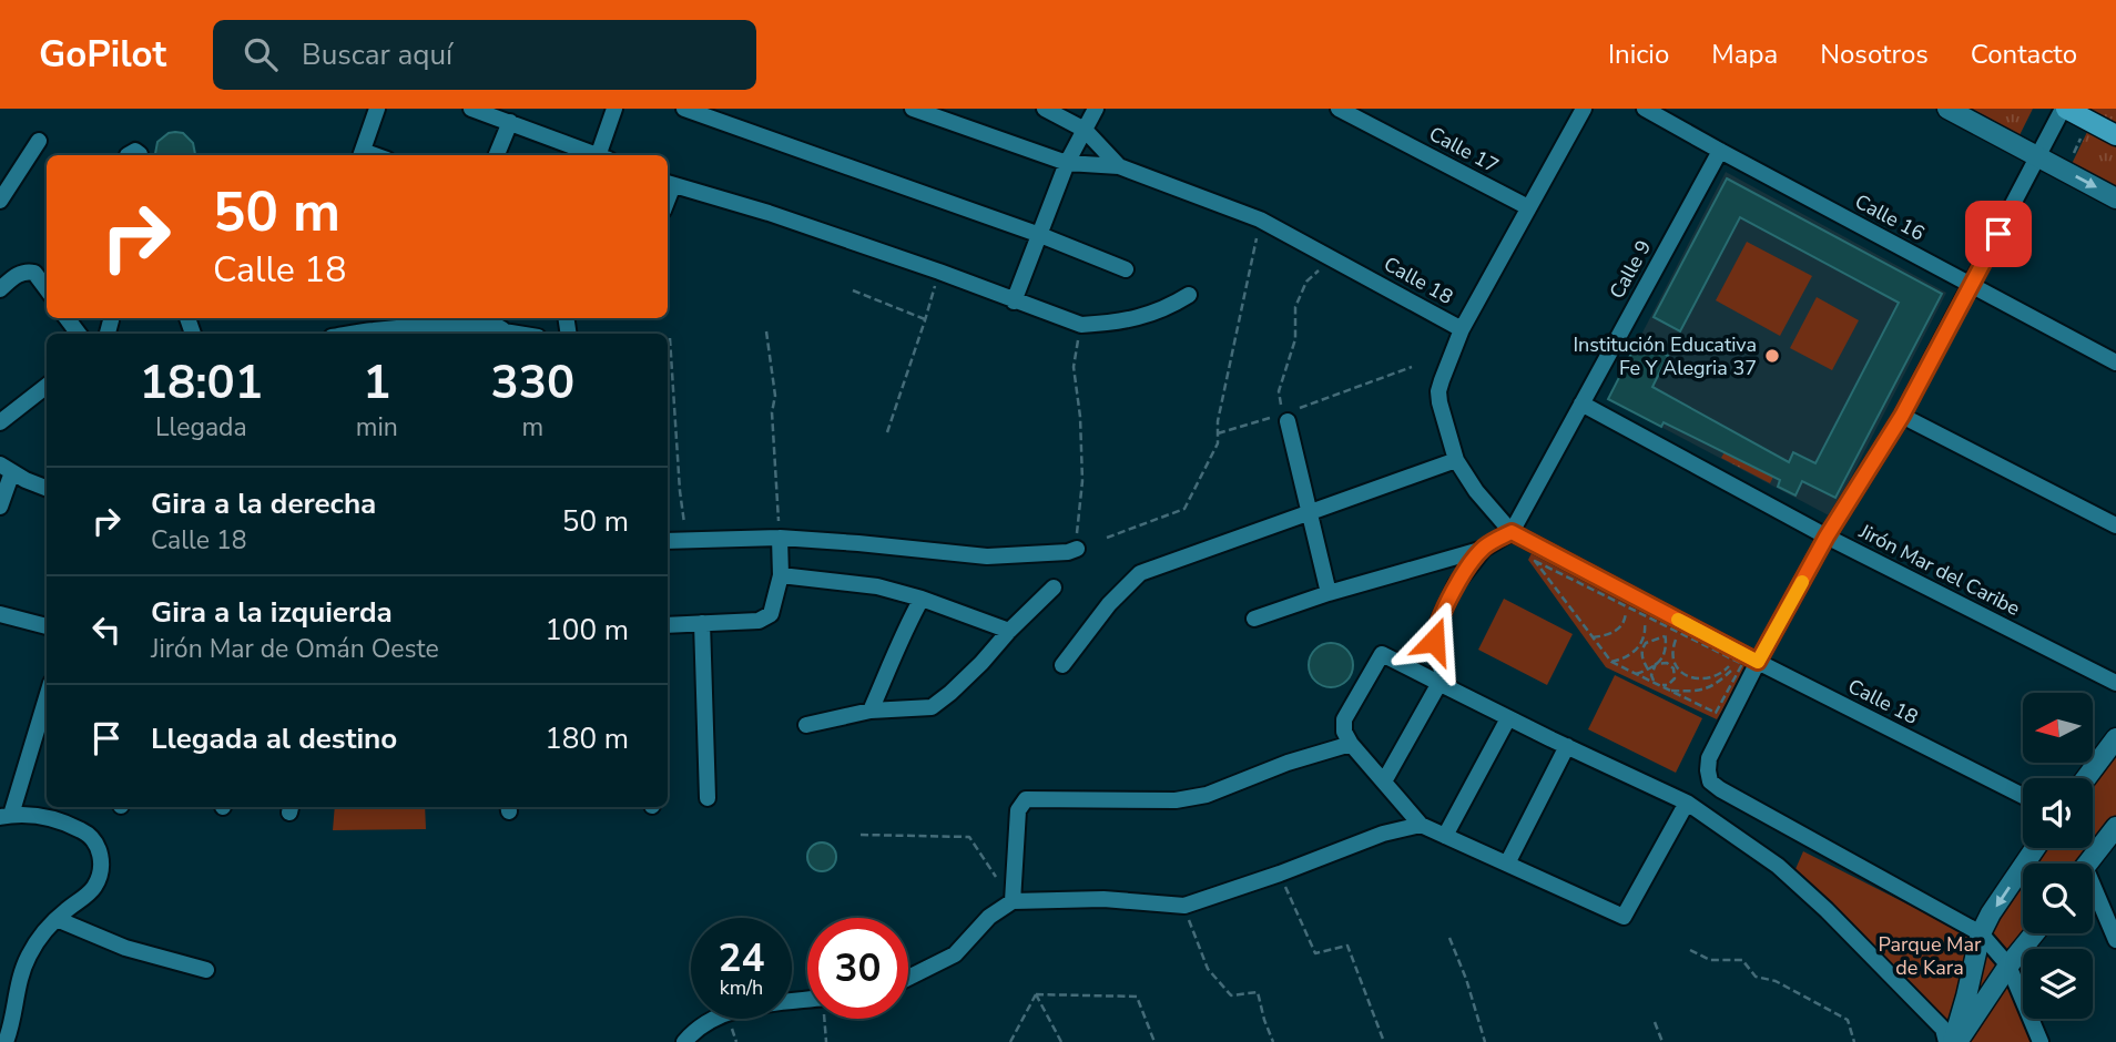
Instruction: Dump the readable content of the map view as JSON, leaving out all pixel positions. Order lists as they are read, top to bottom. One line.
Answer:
{"streets":{"street":["Calle 17","Calle 16","Calle 9","Calle 18","Jirón Mar del Caribe"]},"crossings":[["Calle 16","Calle 9"],["Calle 9","Calle 18"],["Calle 9","Jirón Mar del Caribe"]],"parks":["Parque Mar de Kara"],"places":["Institución Educativa Fe Y Alegria 37"],"north":"left","page":{"header":"GoPilot","search":"Buscar aquí","nav":["Inicio","Mapa","Nosotros","Contacto"],"turn":["50 m","Calle 18"],"eta":["18:01","Llegada","1","min","330","m"],"list":[{"name":"Gira a la derecha","note":"Calle 18","value":"50 m"},{"name":"Gira a la izquierda","note":"Jirón Mar de Omán Oeste","value":"100 m"},{"name":"Llegada al destino","value":"180 m"}],"speed":"24 km/h","limit":"30"}}
